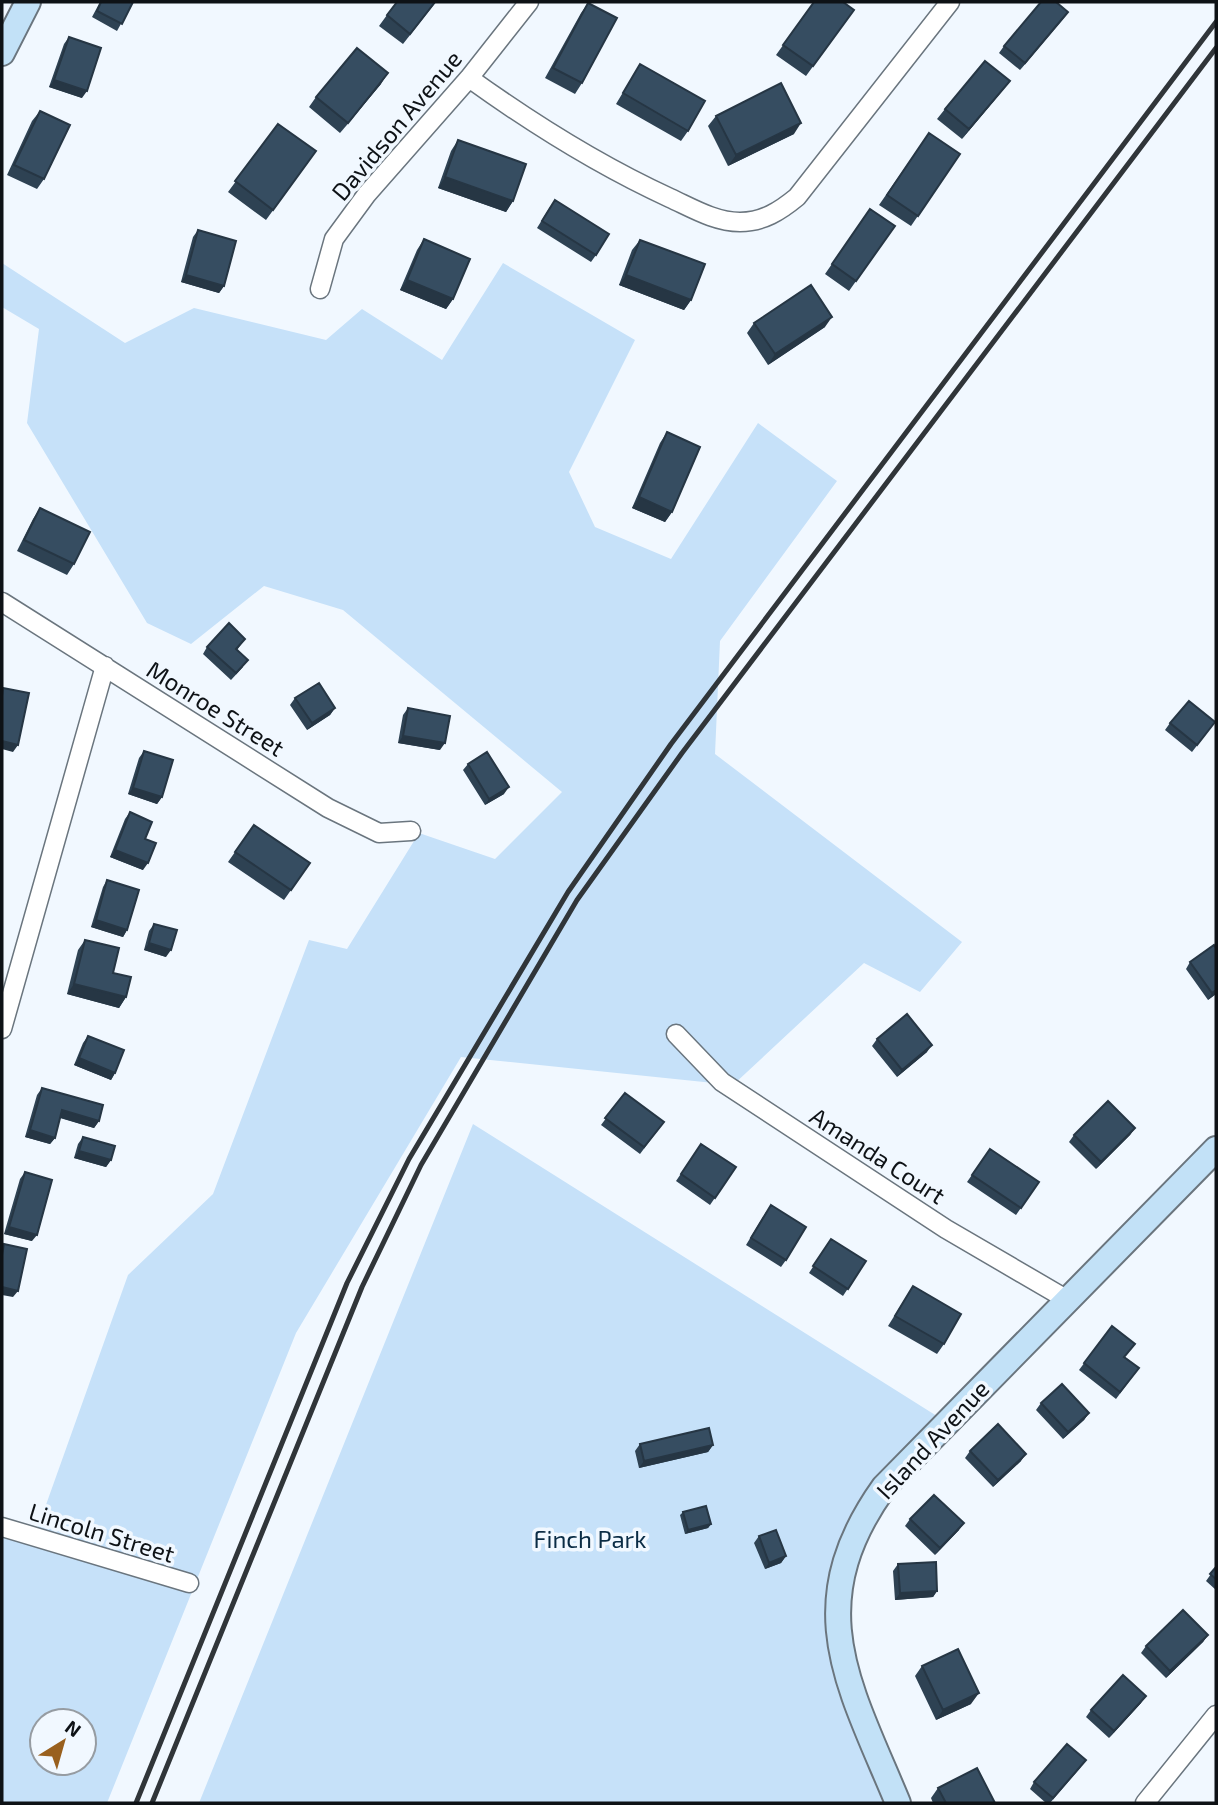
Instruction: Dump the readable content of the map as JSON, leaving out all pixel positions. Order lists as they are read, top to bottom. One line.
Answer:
{"streets":{"street":["Davidson Avenue","Monroe Street","Amanda Court","Island Avenue","Lincoln Street"]},"crossings":[["Amanda Court","Island Avenue"]],"parks":["Finch Park"],"north":"top right"}
